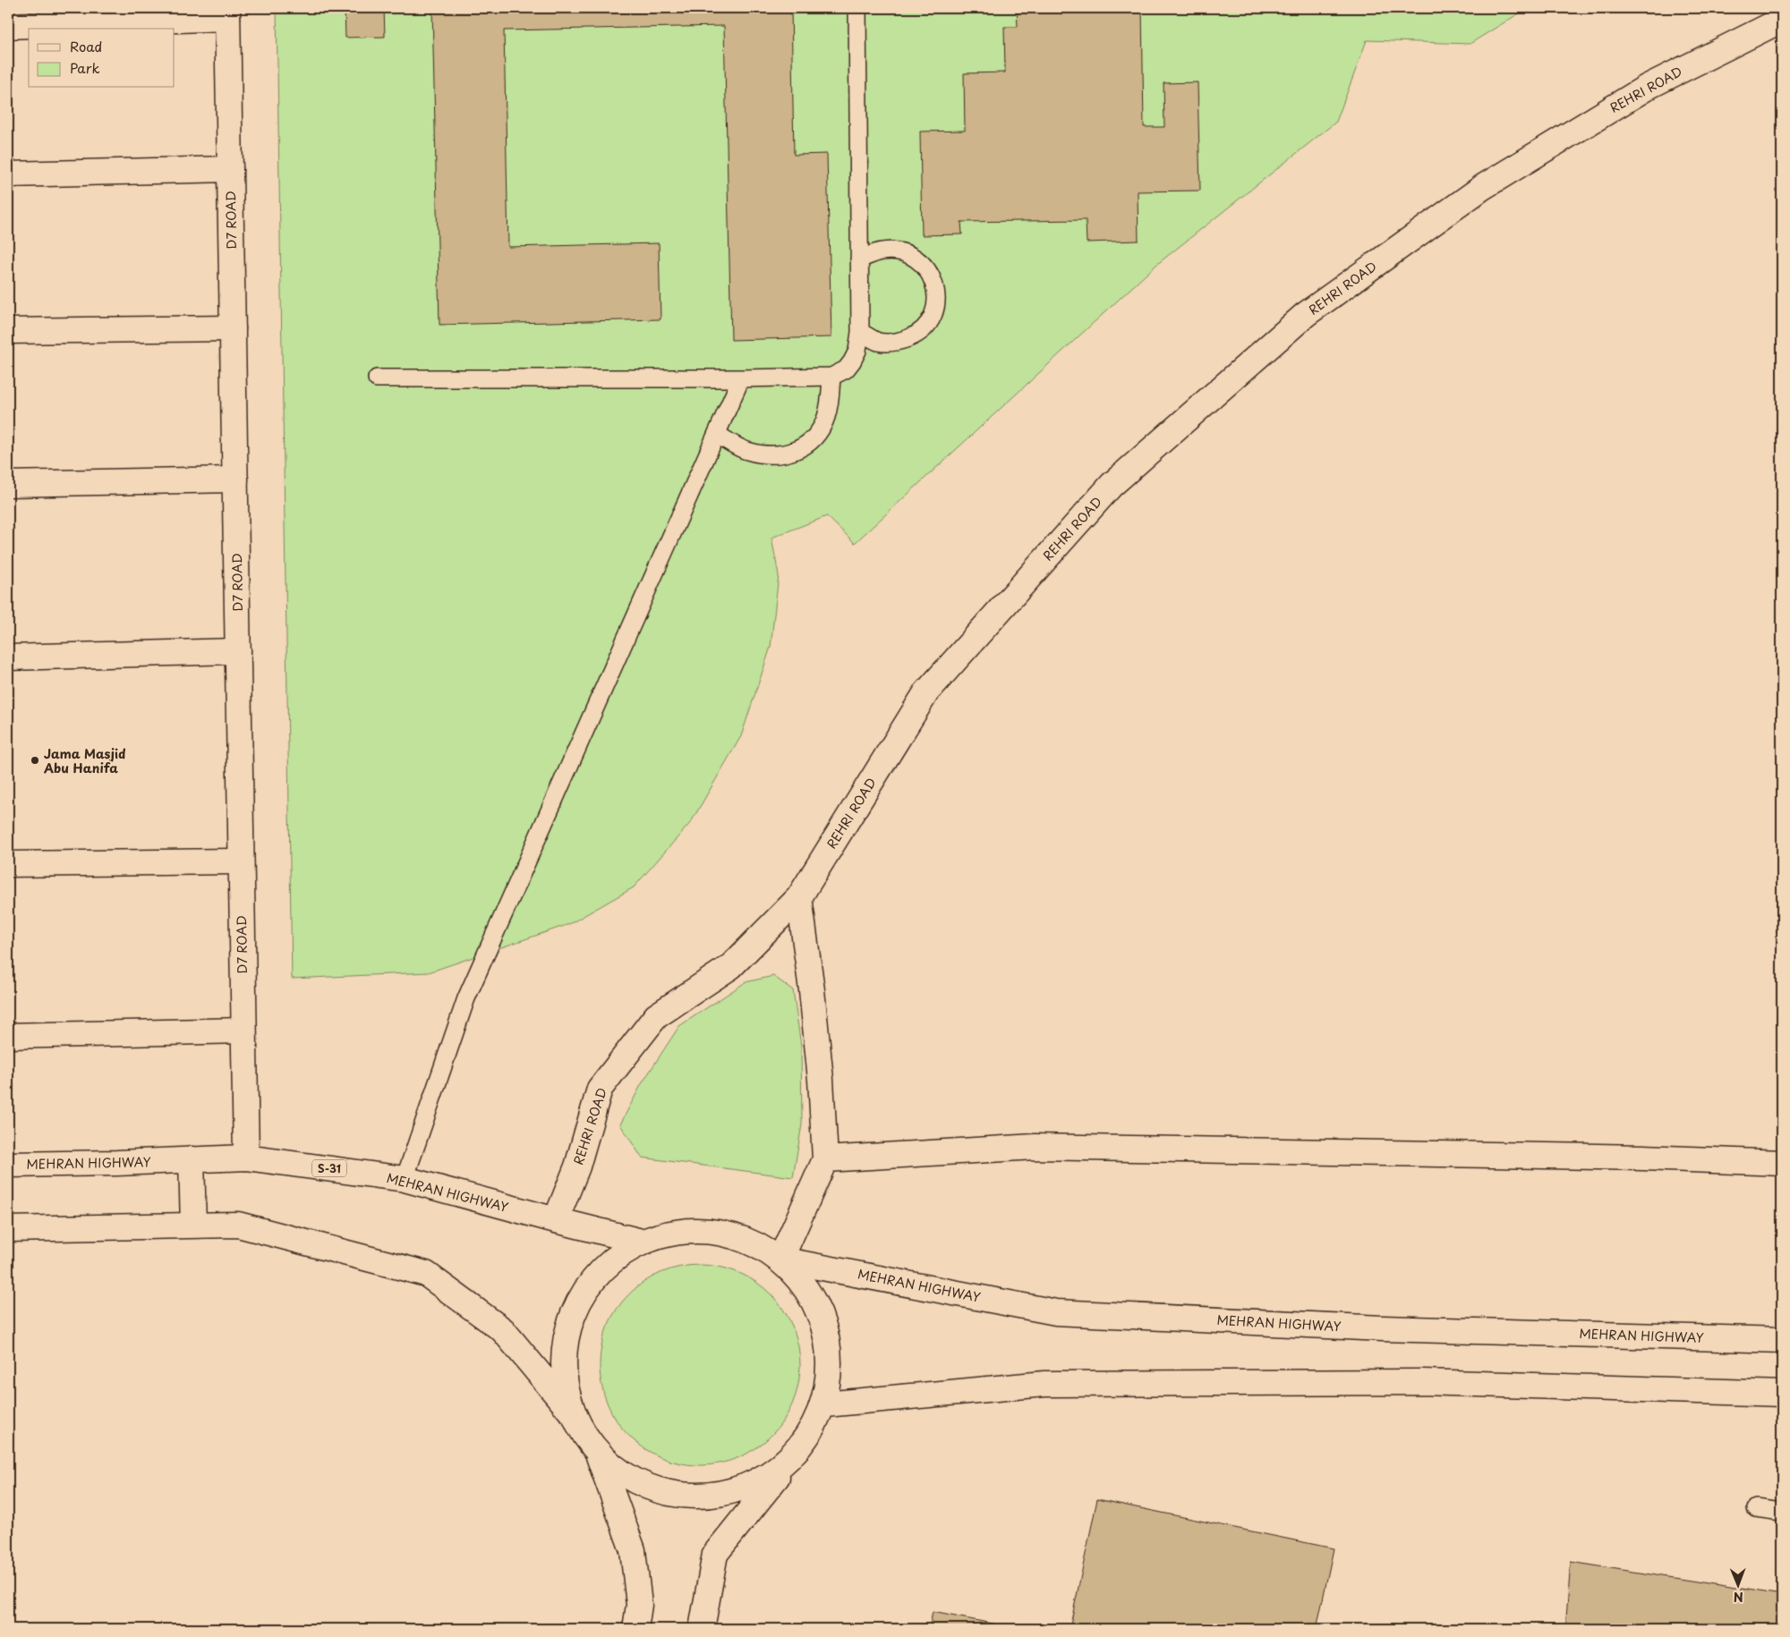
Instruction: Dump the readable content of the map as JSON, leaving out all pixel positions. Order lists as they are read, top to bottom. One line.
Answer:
{"streets":{"street":["REHRI ROAD","D7 ROAD","MEHRAN HIGHWAY","S-31"]},"crossings":[["REHRI ROAD","MEHRAN HIGHWAY"],["D7 ROAD","MEHRAN HIGHWAY"]],"places":["Jama Masjid Abu Hanifa"],"legend":["Road","Park"],"north":"bottom"}
